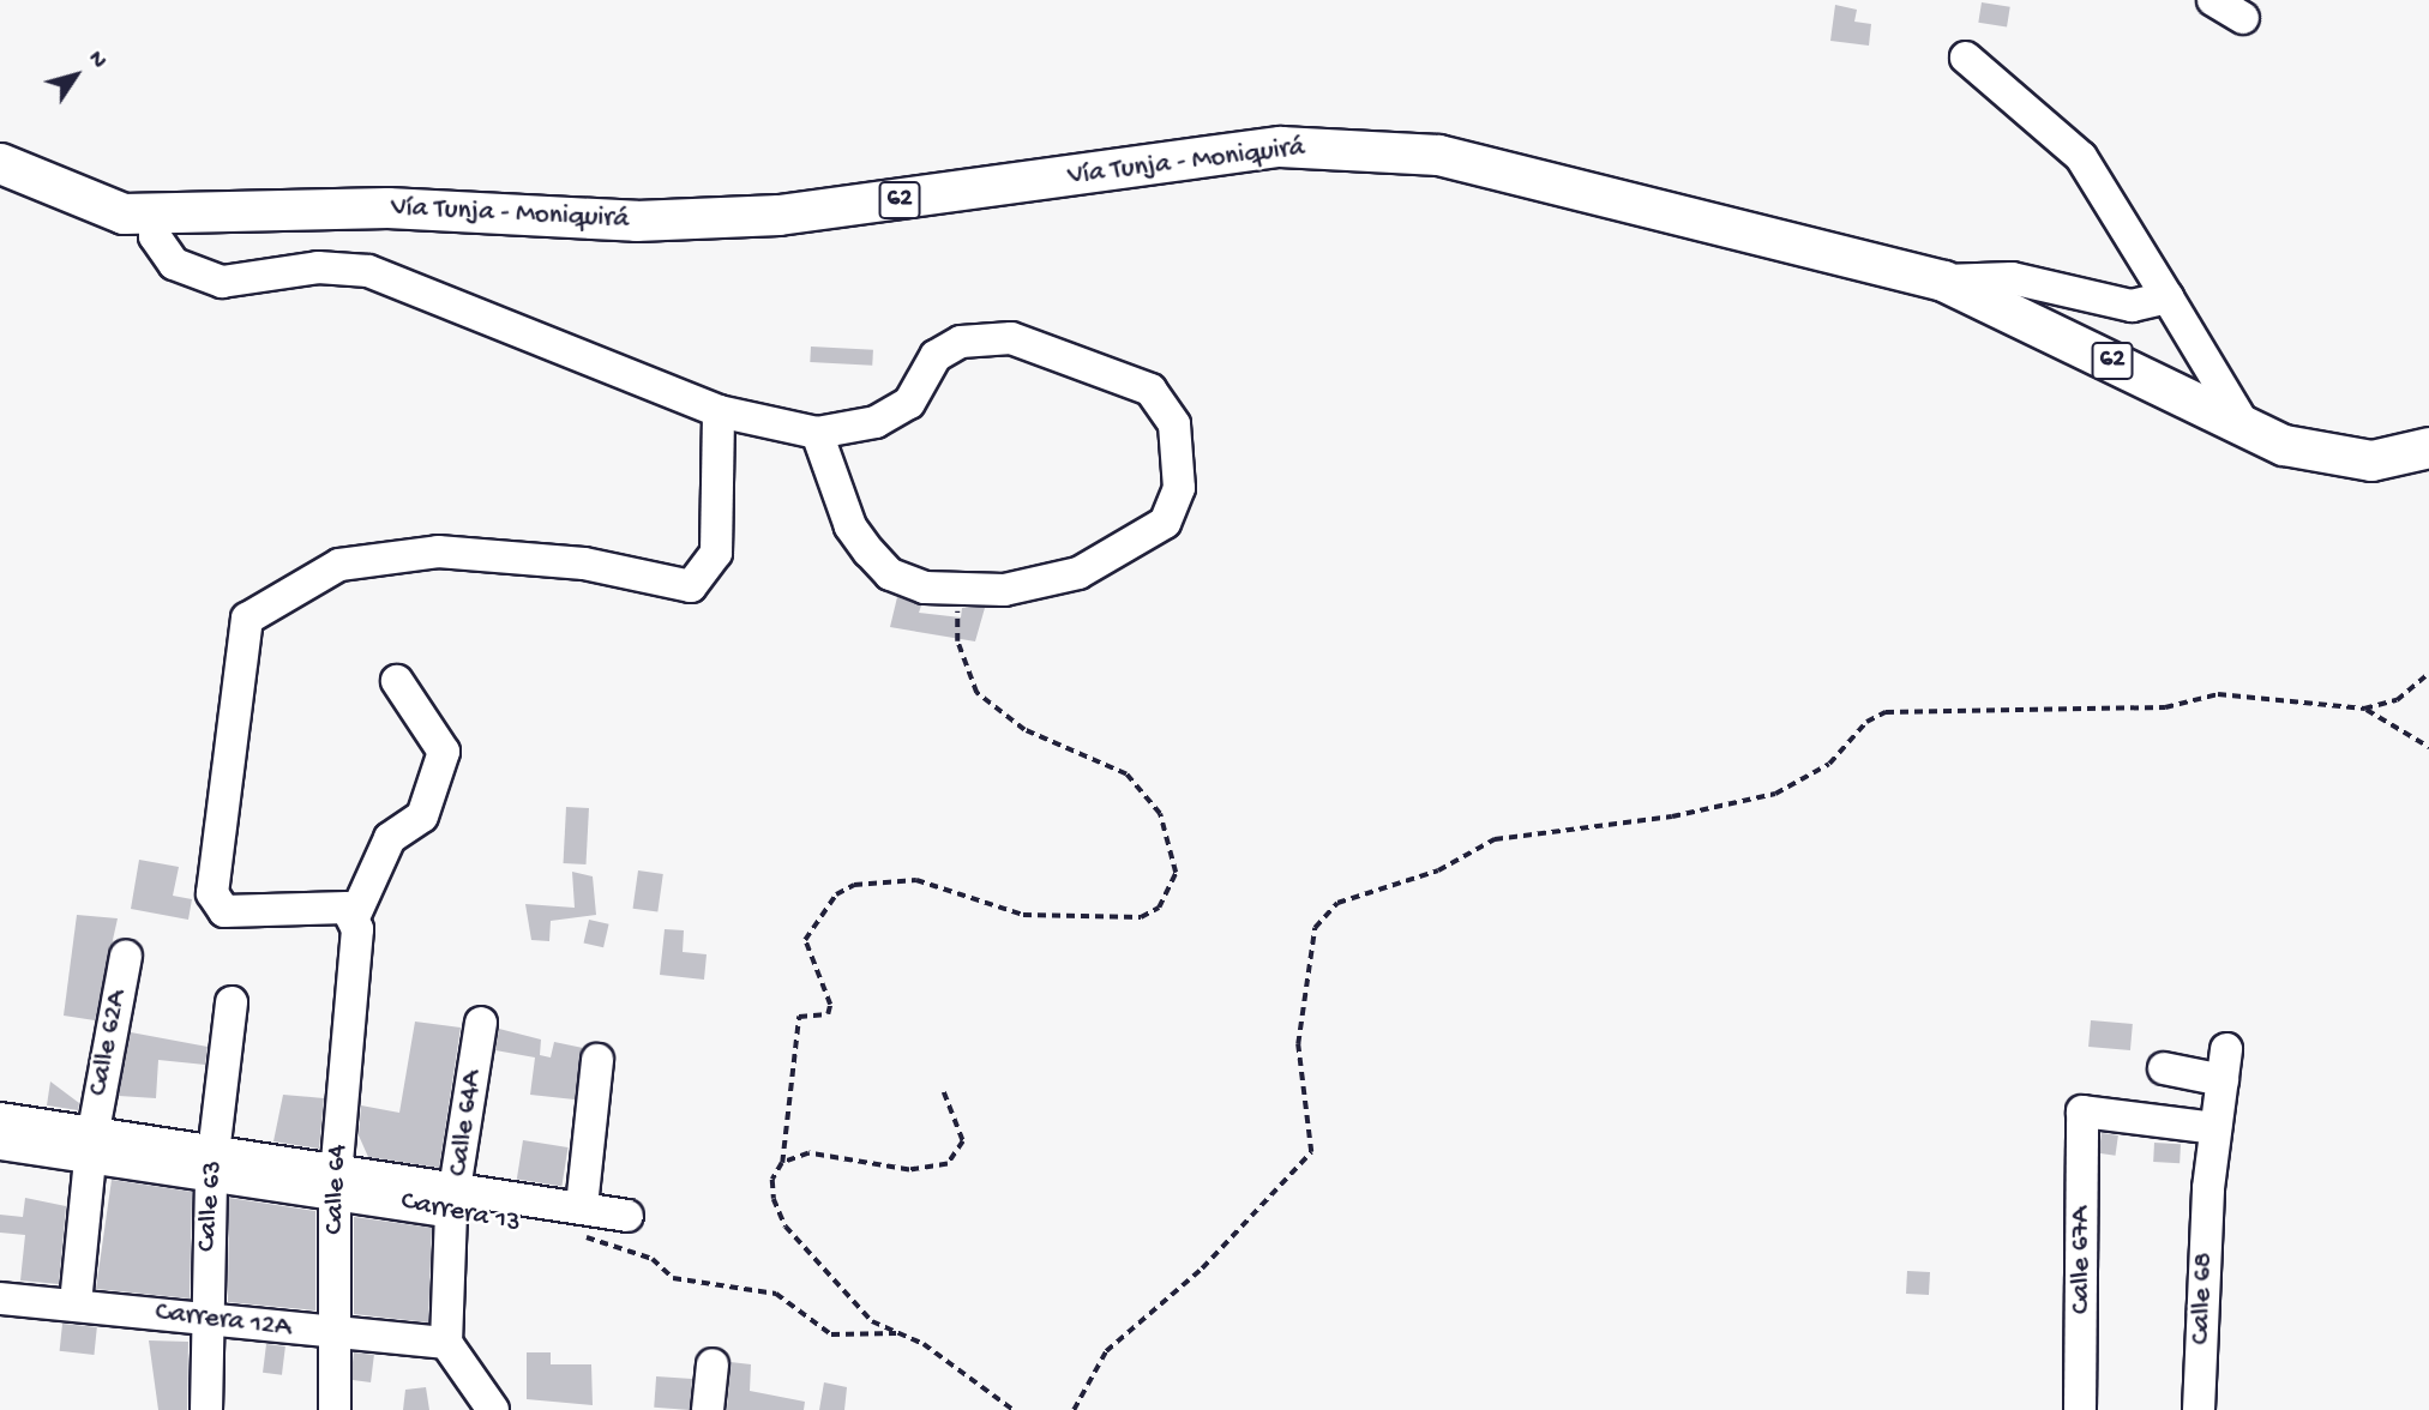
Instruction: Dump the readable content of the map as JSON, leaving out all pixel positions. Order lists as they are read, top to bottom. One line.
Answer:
{"streets":{"main road":["Vía Tunja - Moniquirá","62"],"street":["Calle 62A","Calle 64A","Calle 64","Calle 63","Carrera 13","Calle 67A","Calle 68","Carrera 12A"]},"crossings":[["Calle 62A","Carrera 13"],["Calle 62A","Carrera 12A"],["Calle 64A","Carrera 13"],["Calle 64A","Carrera 12A"],["Calle 64","Carrera 13"],["Calle 64","Carrera 12A"],["Calle 63","Carrera 13"],["Calle 63","Carrera 12A"],["Calle 67A","Calle 68"]],"north":"top right"}
